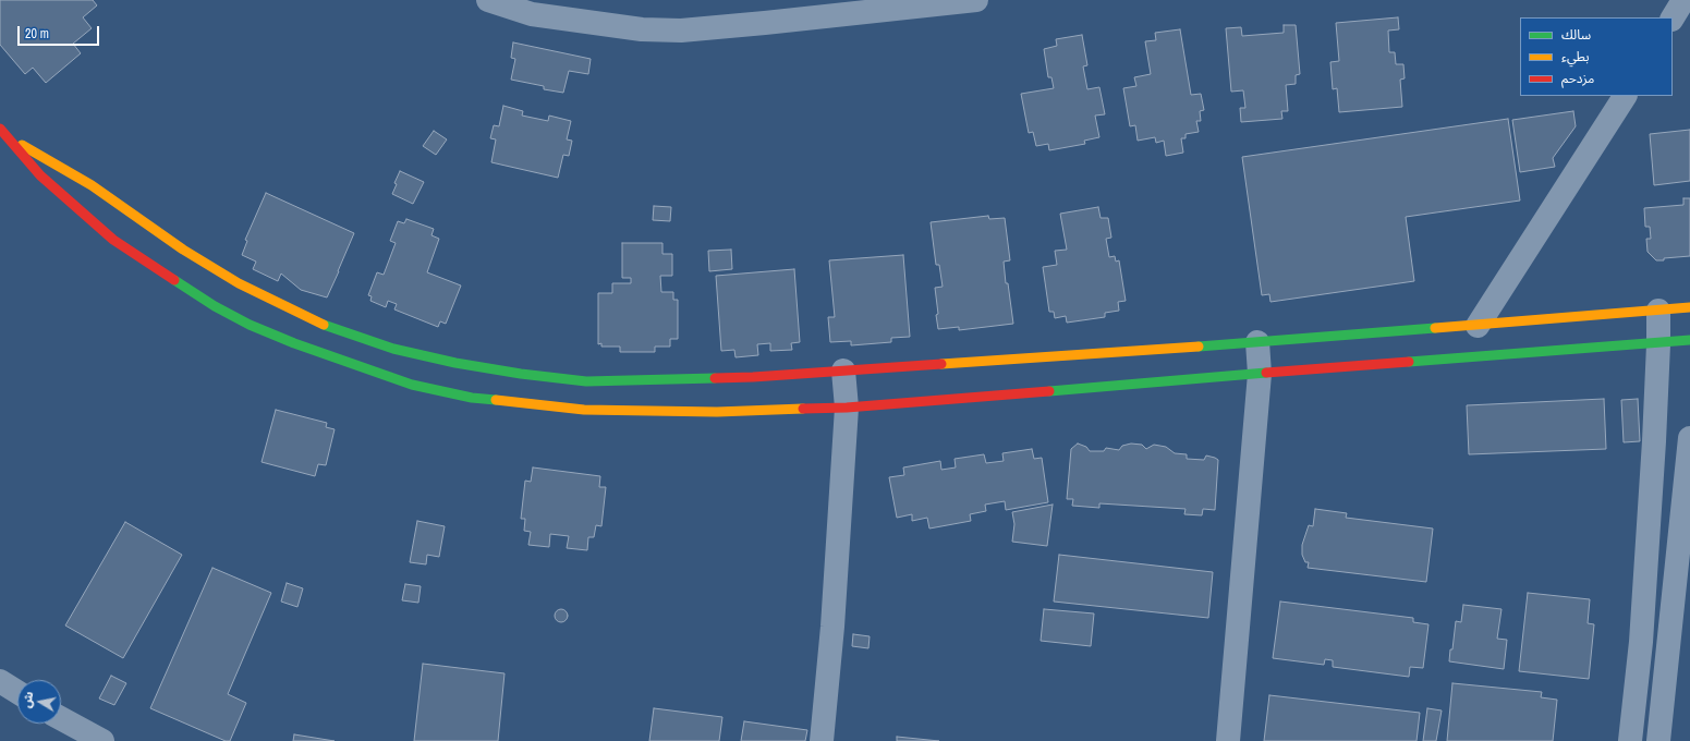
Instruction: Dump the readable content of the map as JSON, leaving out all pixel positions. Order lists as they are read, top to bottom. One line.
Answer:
{"legend":["سالك","بطيء","مزدحم"],"scale_bar":"20 m","north":"left"}
